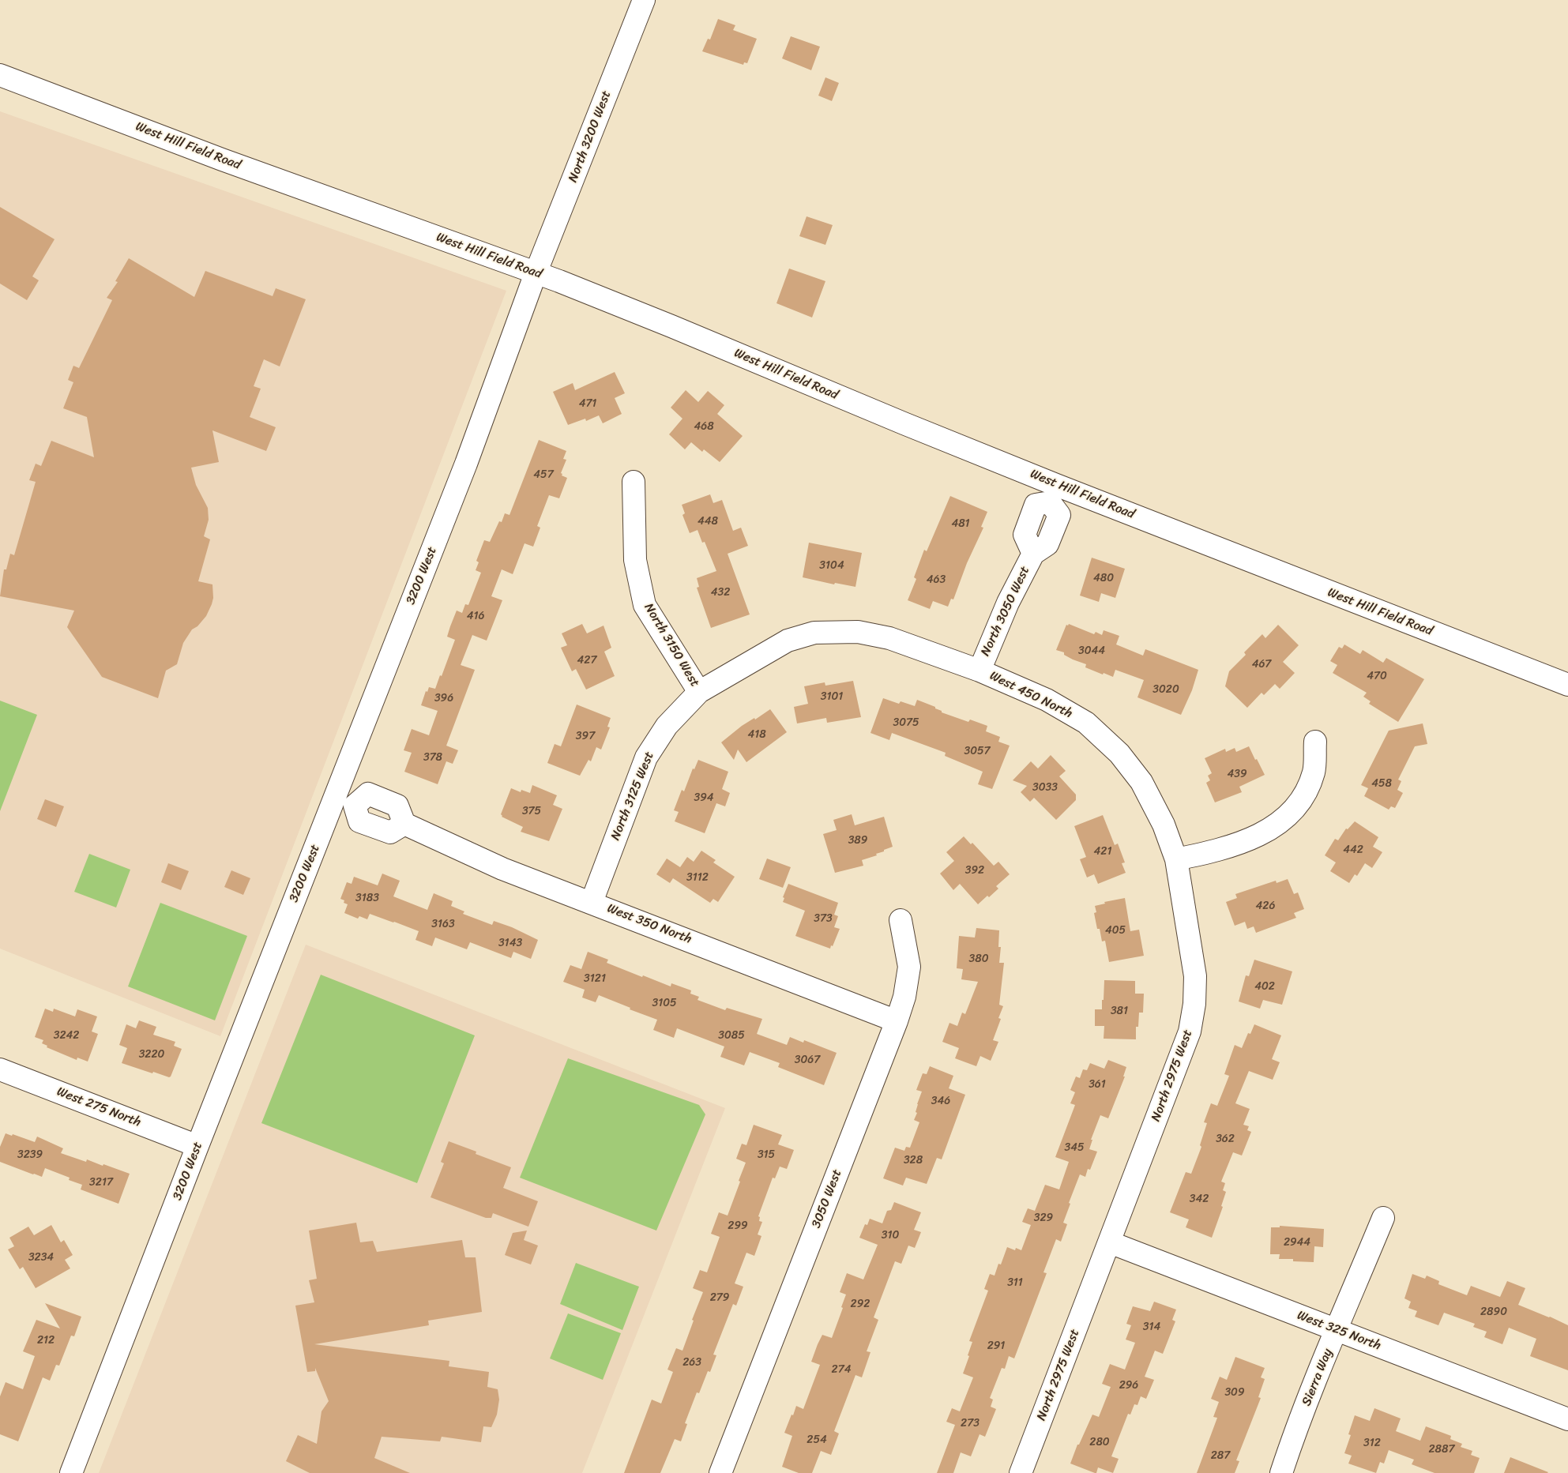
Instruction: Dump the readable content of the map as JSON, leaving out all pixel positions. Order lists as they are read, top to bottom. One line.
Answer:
{"streets":{"street":["North 3200 West","West Hill Field Road","3200 West","North 3050 West","North 3150 West","West 450 North","North 3125 West","West 350 North","North 2975 West","West 275 North","3050 West","West 325 North","Sierra Way"]},"crossings":[["North 3200 West","West Hill Field Road"],["North 3200 West","3200 West"],["West Hill Field Road","3200 West"],["West Hill Field Road","North 3050 West"],["3200 West","West 275 North"],["North 3050 West","West 450 North"],["North 3150 West","North 3125 West"],["West 450 North","North 3125 West"],["West 450 North","North 2975 West"],["North 3125 West","West 350 North"],["West 350 North","3050 West"],["North 2975 West","West 325 North"],["West 325 North","Sierra Way"]],"house_numbers":["471","468","457","448","481","3104","480","463","432","416","3044","427","467","470","3020","3101","396","3075","418","397","3057","378","439","458","3033","394","375","389","442","421","392","3112","3183","426","373","3163","405","3143","380","3121","402","3105","381","3242","3085","3220","3067","361","346","362","345","3239","315","328","3217","342","329","299","310","2944","3234","311","279","292","2890","314","212","291","263","274","296","309","273","254","280","312","2887","287"]}
